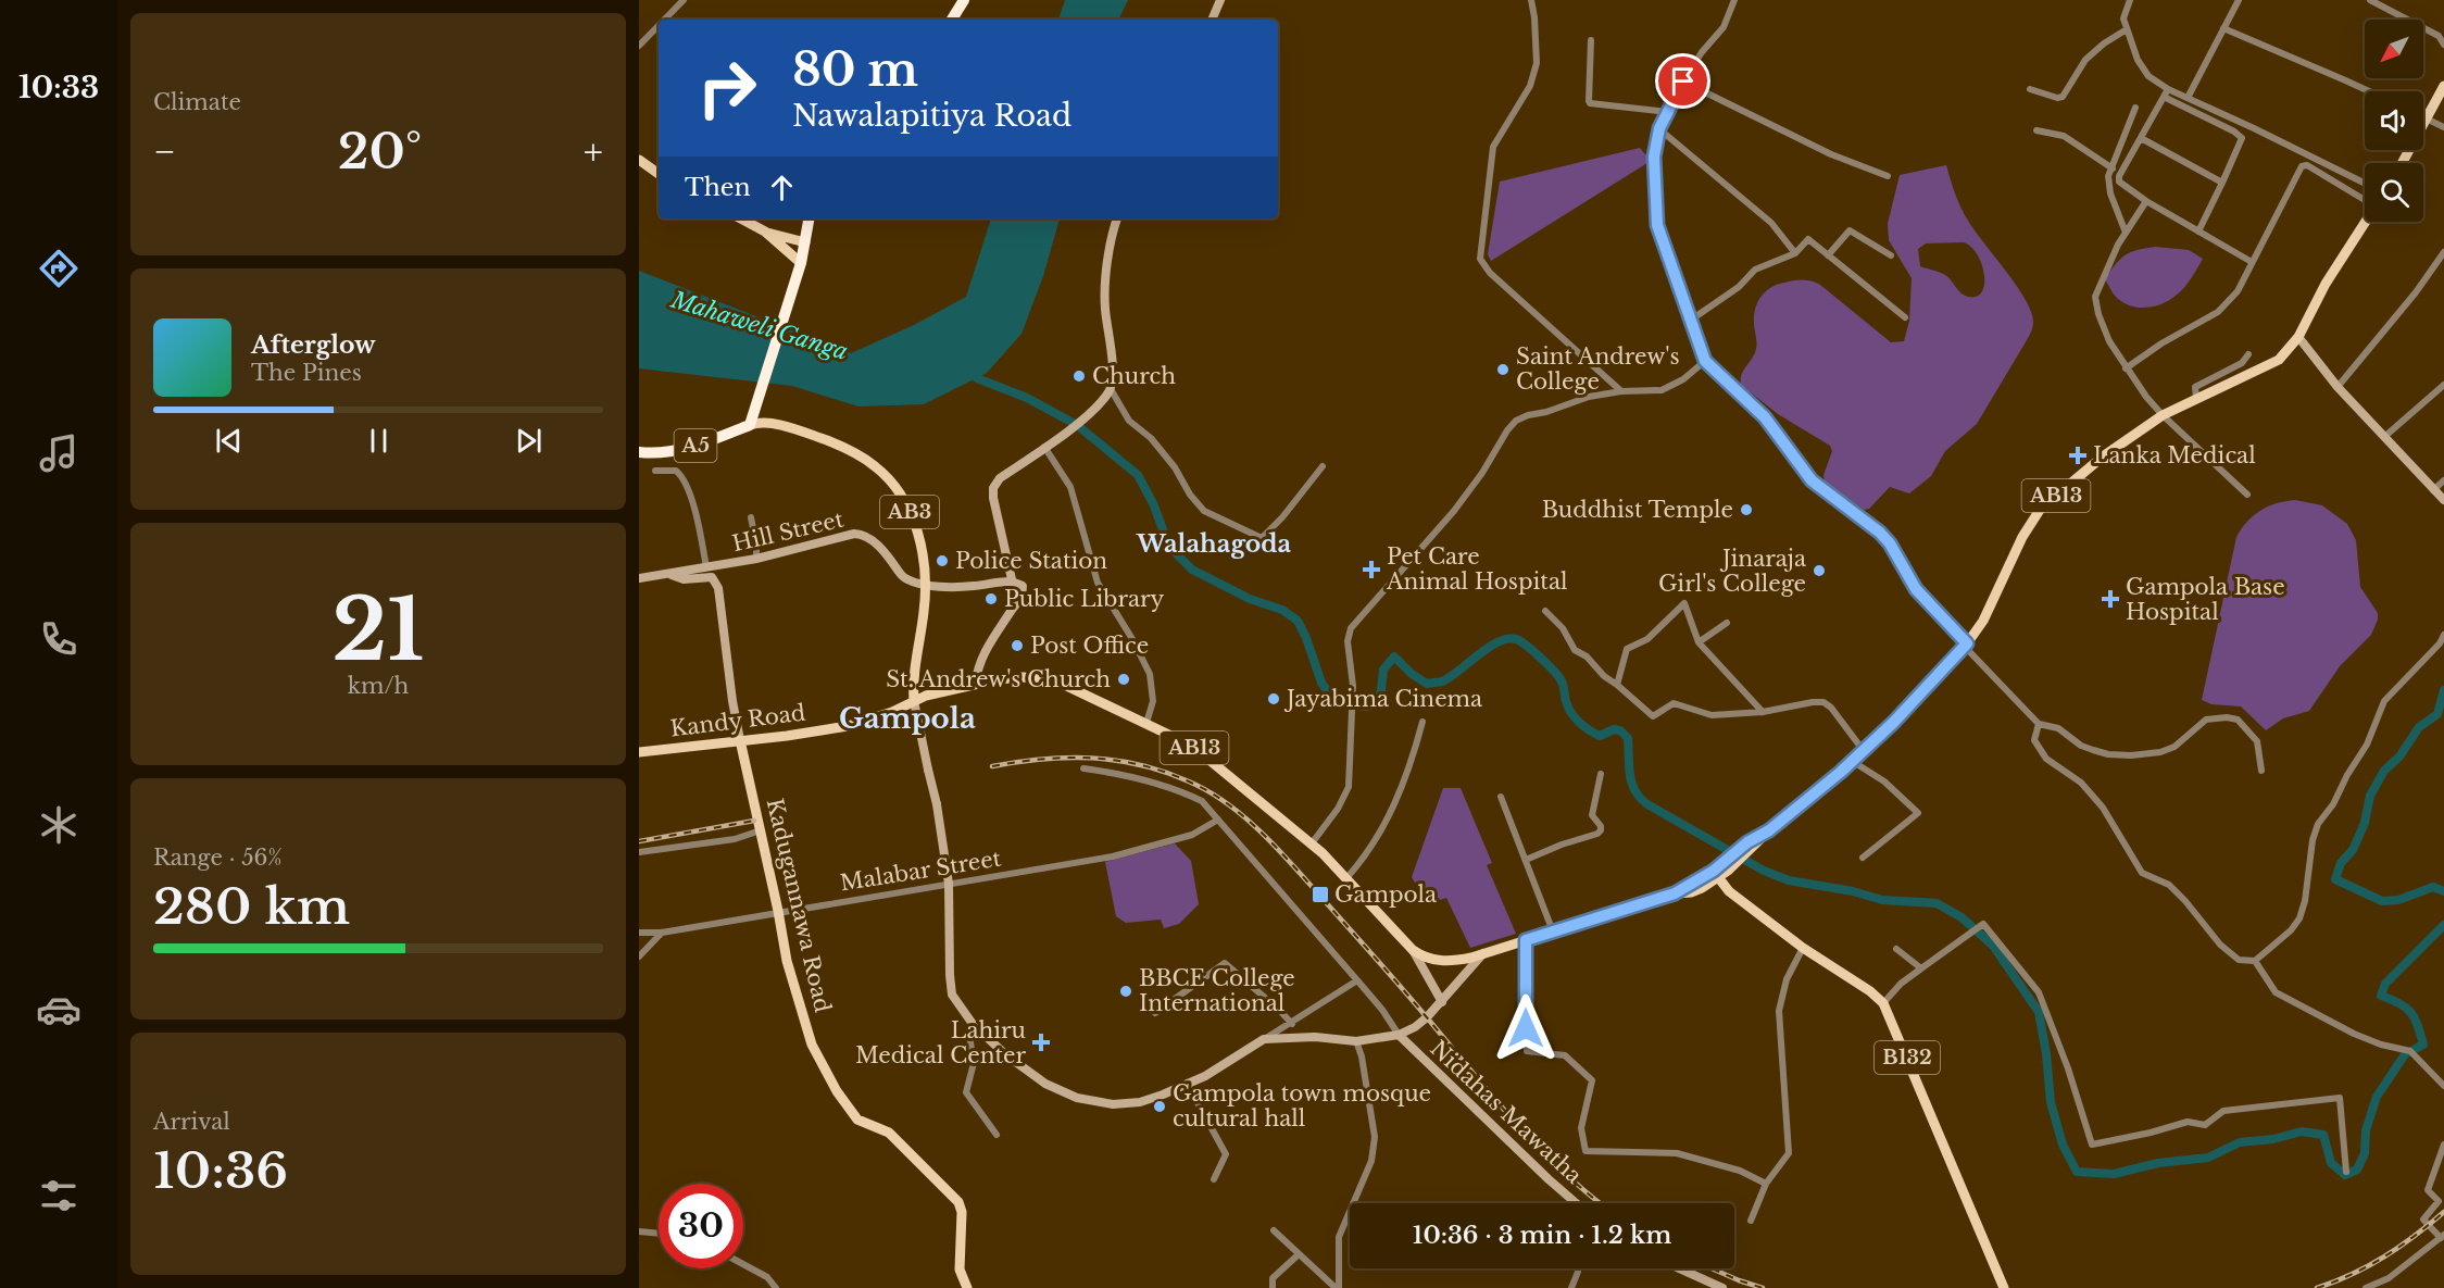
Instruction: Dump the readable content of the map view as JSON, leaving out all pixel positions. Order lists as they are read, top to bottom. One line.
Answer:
{"streets":{"highway":["A5"],"main road":["AB13","AB3","Kandy Road","Kadugannawa Road","B132"],"street":["Hill Street","Malabar Street","Nidahas Mawatha"]},"crossings":[["A5","AB3"],["AB13","AB3"],["AB13","Kandy Road"],["AB13","B132"],["AB13","Nidahas Mawatha"],["AB3","Hill Street"],["AB3","Kandy Road"],["Kandy Road","Kadugannawa Road"],["Malabar Street","Kadugannawa Road"]],"districts":["Walahagoda","Gampola"],"water":["Mahaweli Ganga"],"places":{"other":["Saint Andrew's College","Church","Buddhist Temple","Police Station","Jinaraja Girl's College","Public Library","Post Office","St. Andrew's Church","Jayabima Cinema","BBCE College International","Gampola town mosque cultural hall"],"health":["Lanka Medical","Pet Care Animal Hospital","Gampola Base Hospital","Lahiru Medical Center"],"transit":["Gampola"]},"north":"bottom left","page":{"tabs":"10:33","tile":["Climate",["21","km/h"],["Range · 56%","280 km"],["Arrival","10:36"]],"turn":["80 m","Nawalapitiya Road"],"heat":["−","20°","+"],"then":"Then","song":["Afterglow","The Pines"],"limit":"30","trip":"10:36 · 3 min · 1.2 km"}}
